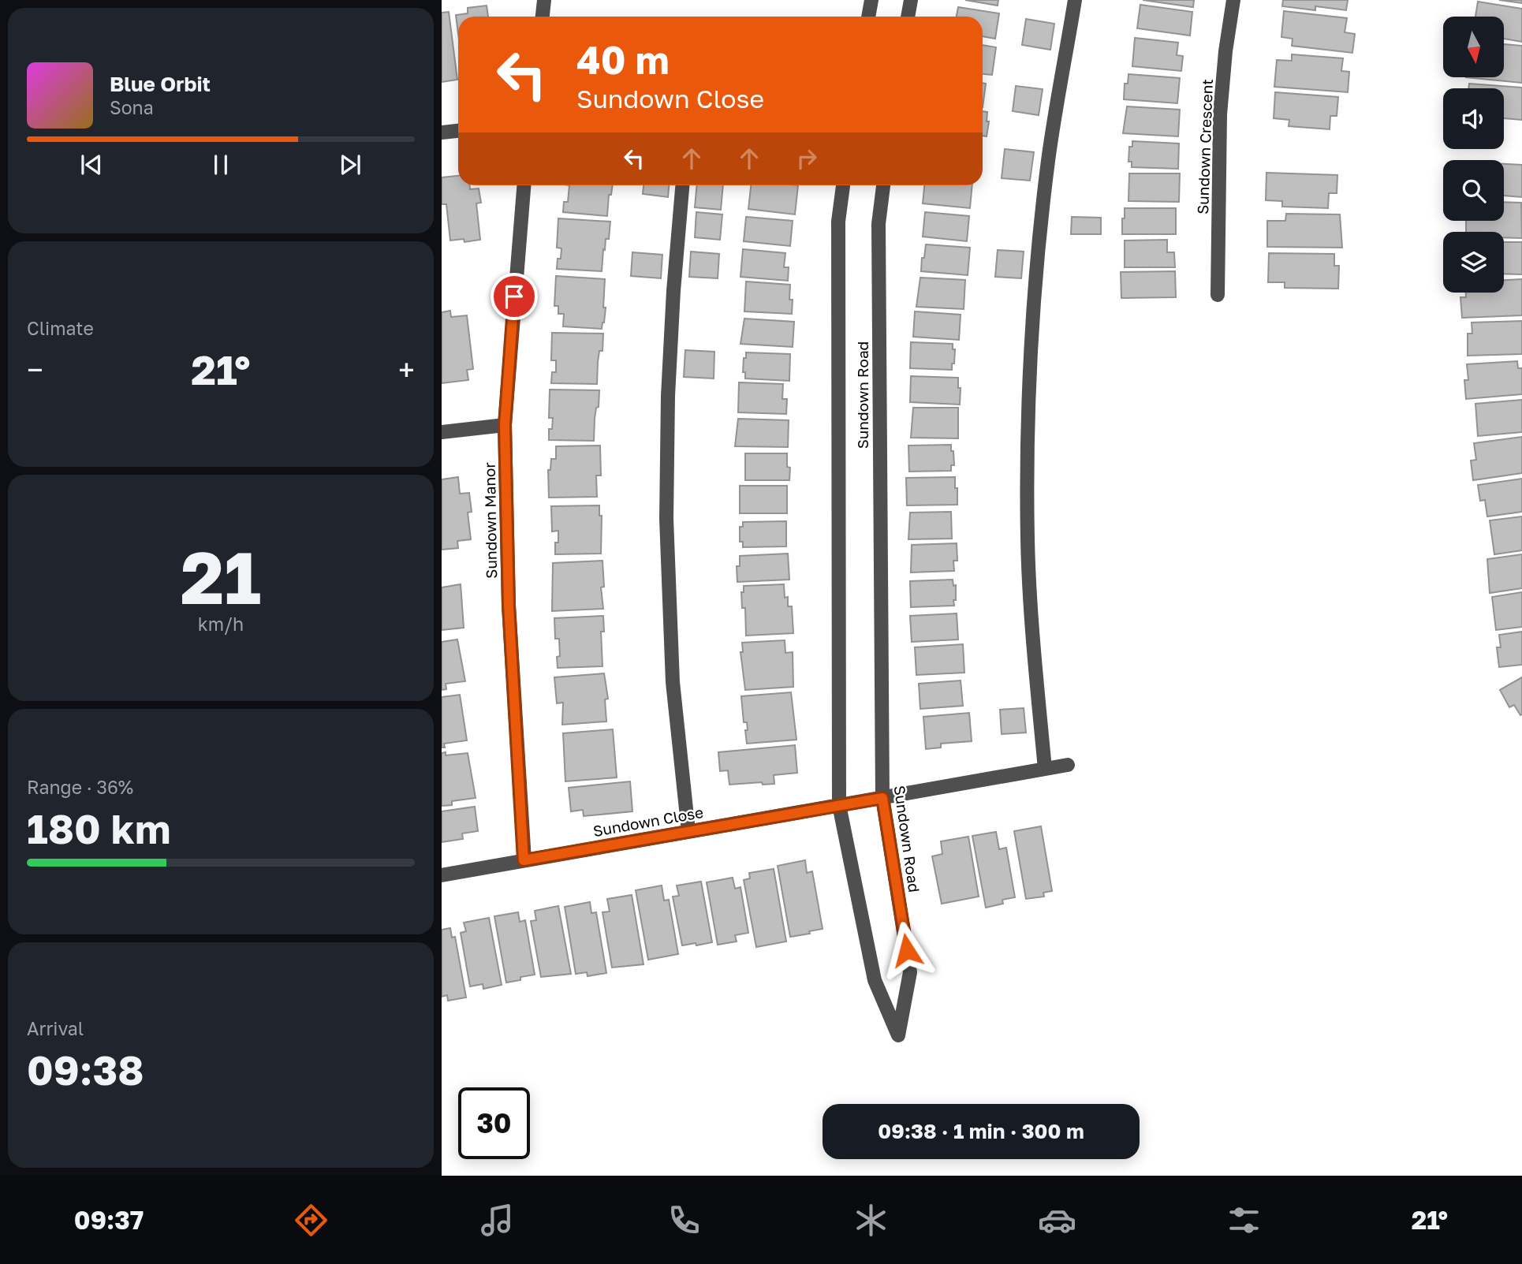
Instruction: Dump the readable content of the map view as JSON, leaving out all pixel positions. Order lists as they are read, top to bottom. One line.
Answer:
{"streets":{"street":["Sundown Crescent","Sundown Road","Sundown Manor","Sundown Close"]},"crossings":[["Sundown Road","Sundown Close"],["Sundown Manor","Sundown Close"]],"north":"bottom","page":{"turn":["40 m","Sundown Close"],"song":["Blue Orbit","Sona"],"tile":["Climate",["21","km/h"],["Range · 36%","180 km"],["Arrival","09:38"]],"heat":["−","21°","+"],"limit":"30","trip":"09:38 · 1 min · 300 m","tabs":["09:37","21°"]}}
